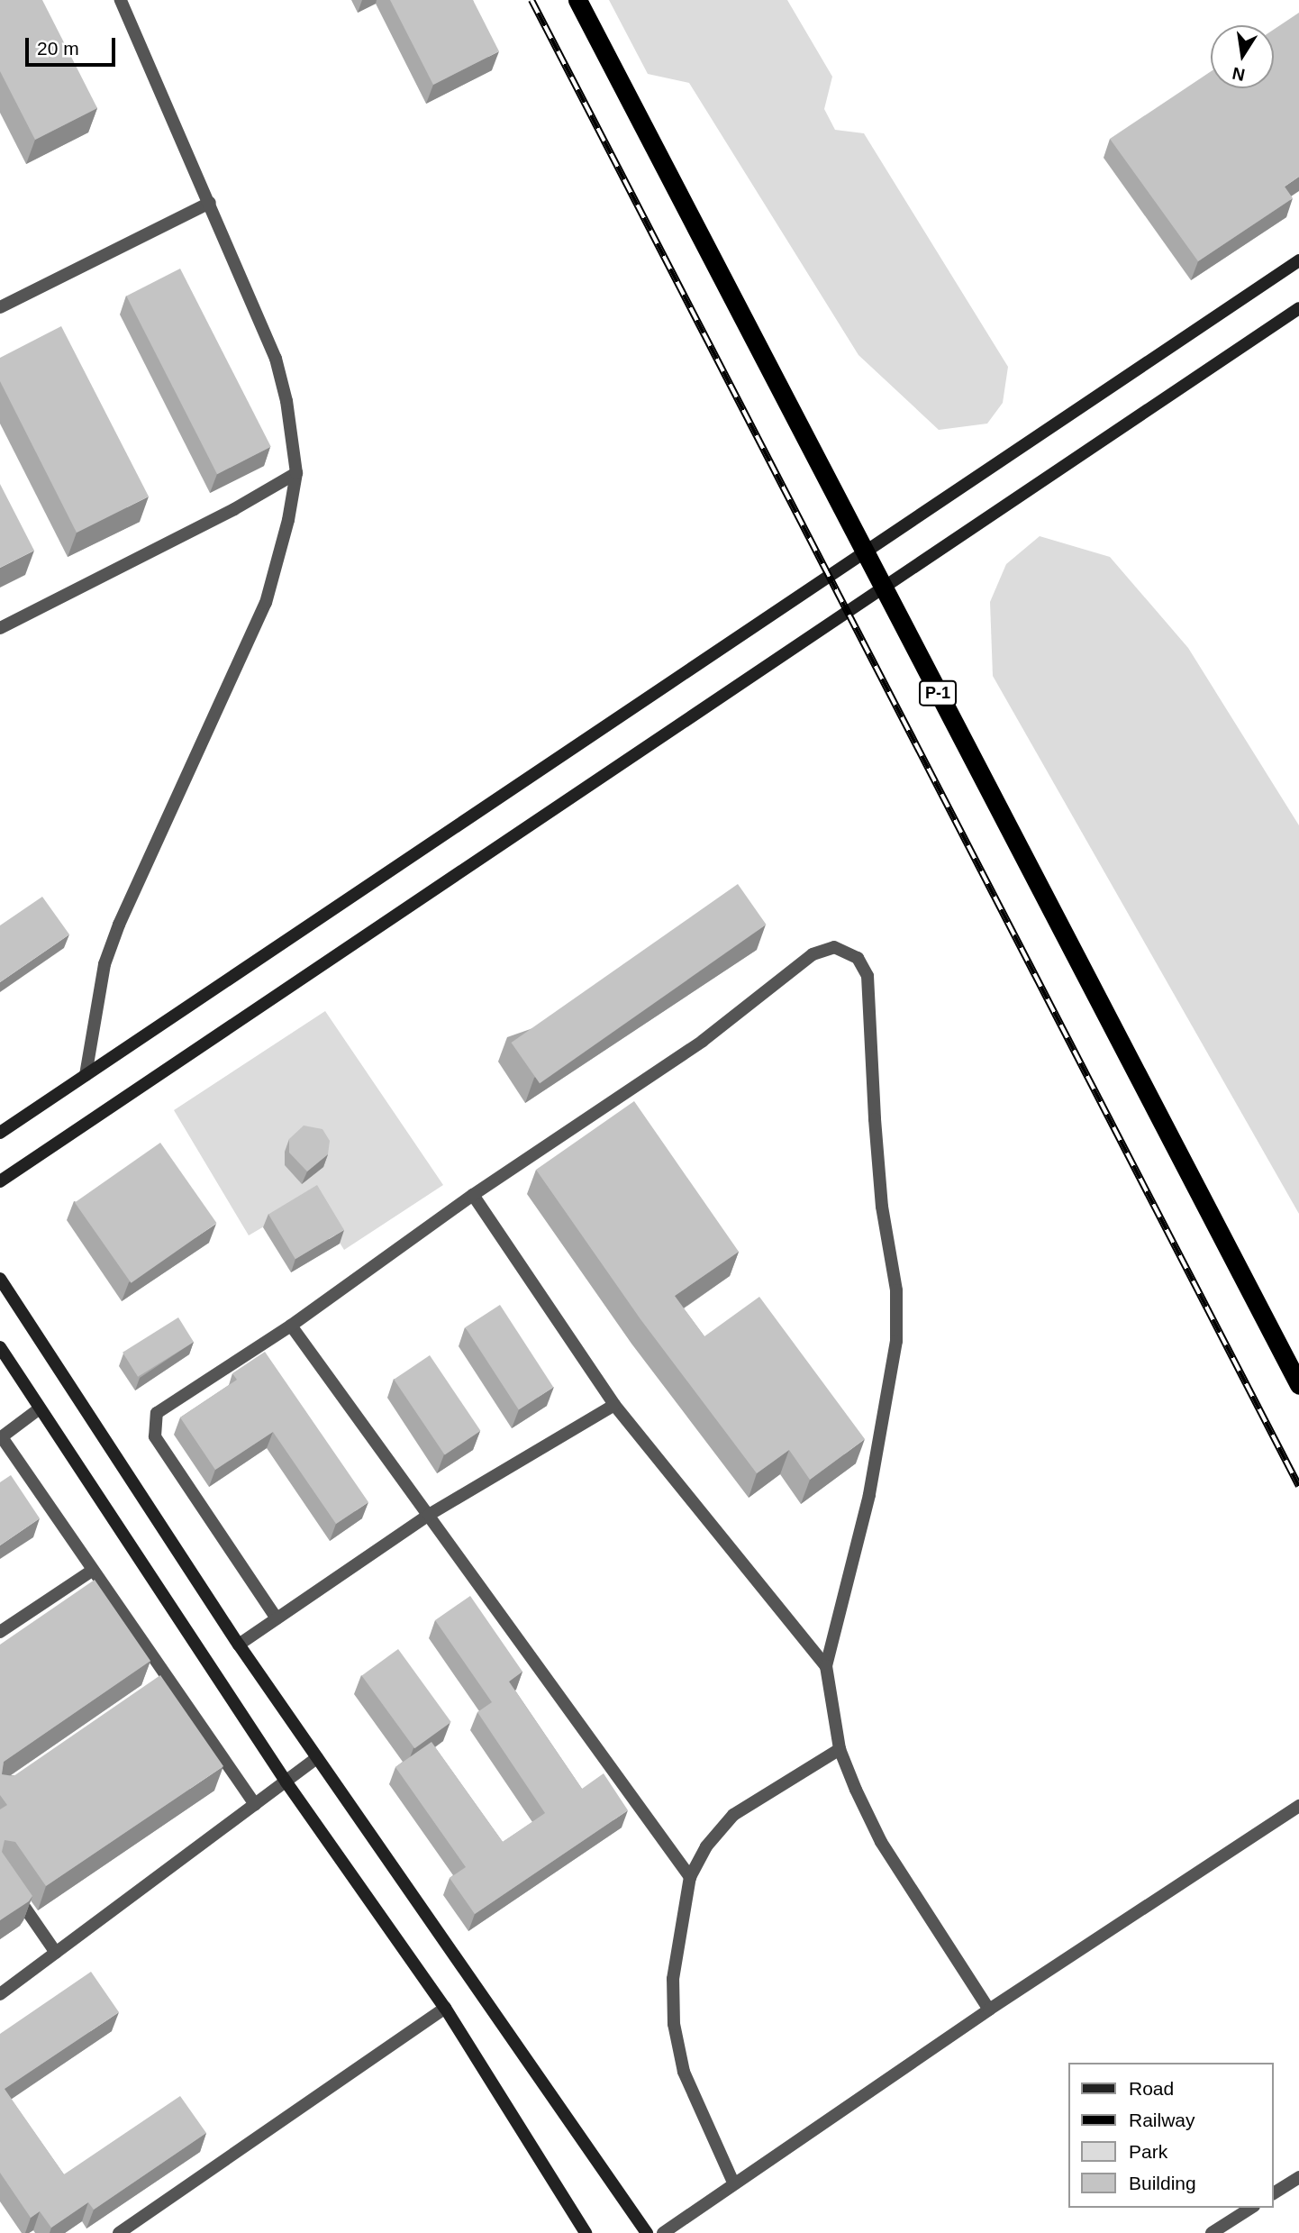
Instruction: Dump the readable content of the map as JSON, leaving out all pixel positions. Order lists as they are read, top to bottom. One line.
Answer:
{"streets":{"highway":["P-1"]},"legend":["Road","Railway","Park","Building"],"scale_bar":"20 m","north":"bottom"}
